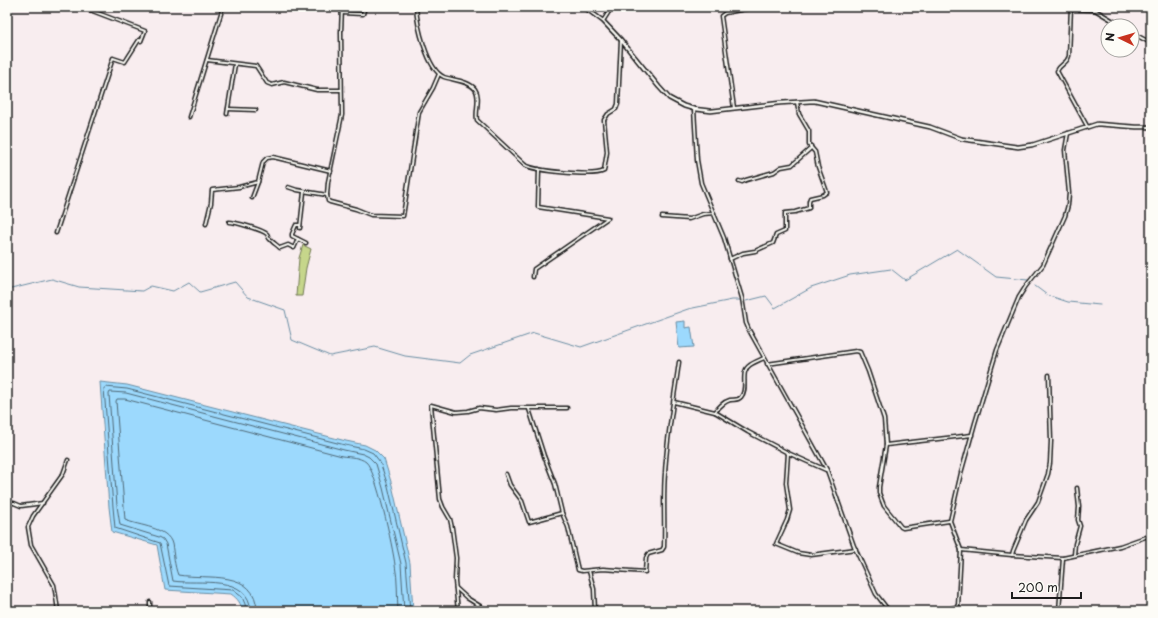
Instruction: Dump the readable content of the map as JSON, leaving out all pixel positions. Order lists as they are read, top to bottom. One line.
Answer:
{"scale_bar":"200 m","north":"left"}
